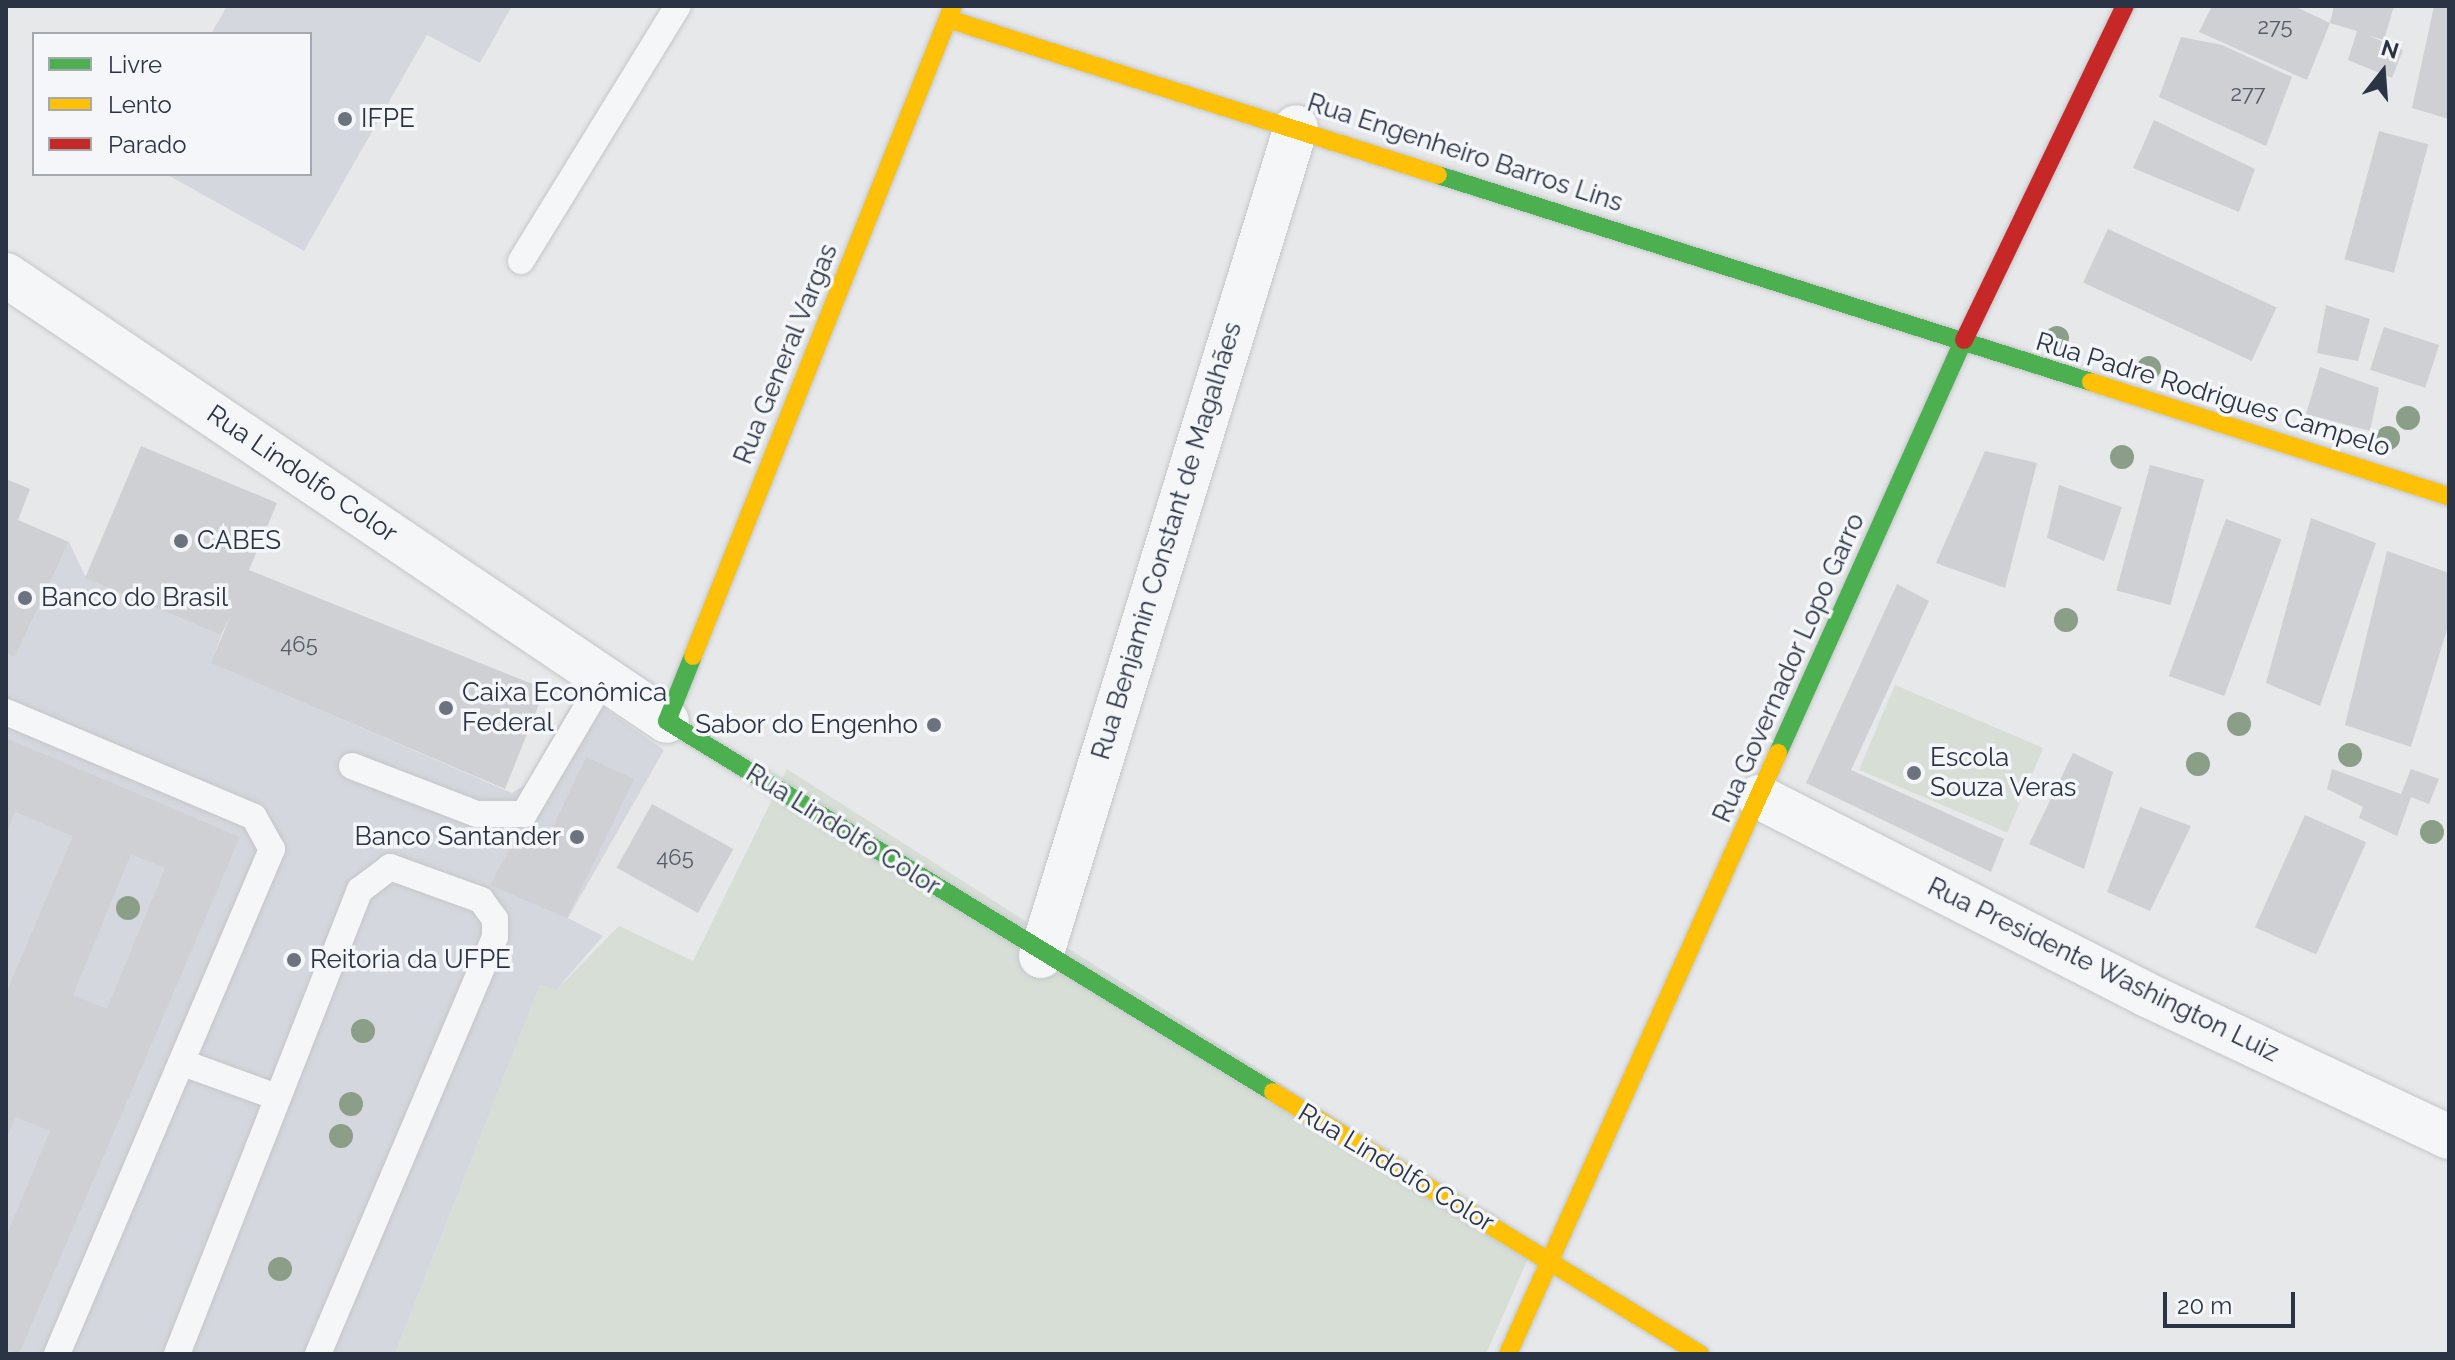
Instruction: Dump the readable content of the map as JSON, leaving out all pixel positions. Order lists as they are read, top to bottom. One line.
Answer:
{"streets":{"street":["Rua Engenheiro Barros Lins","Rua General Vargas","Rua Padre Rodrigues Campelo","Rua Lindolfo Color","Rua Benjamin Constant de Magalhães","Rua Governador Lopo Garro","Rua Presidente Washington Luiz"]},"crossings":[["Rua Engenheiro Barros Lins","Rua General Vargas"],["Rua Engenheiro Barros Lins","Rua Padre Rodrigues Campelo"],["Rua Engenheiro Barros Lins","Rua Benjamin Constant de Magalhães"],["Rua Engenheiro Barros Lins","Rua Governador Lopo Garro"],["Rua General Vargas","Rua Lindolfo Color"],["Rua Padre Rodrigues Campelo","Rua Governador Lopo Garro"],["Rua Lindolfo Color","Rua Benjamin Constant de Magalhães"],["Rua Lindolfo Color","Rua Governador Lopo Garro"],["Rua Governador Lopo Garro","Rua Presidente Washington Luiz"]],"places":["IFPE","CABES","Banco do Brasil","Caixa Econômica Federal","Sabor do Engenho","Escola Souza Veras","Banco Santander","Reitoria da UFPE"],"house_numbers":["275","277","465","465"],"legend":["Livre","Lento","Parado"],"scale_bar":"20 m","north":"top"}
